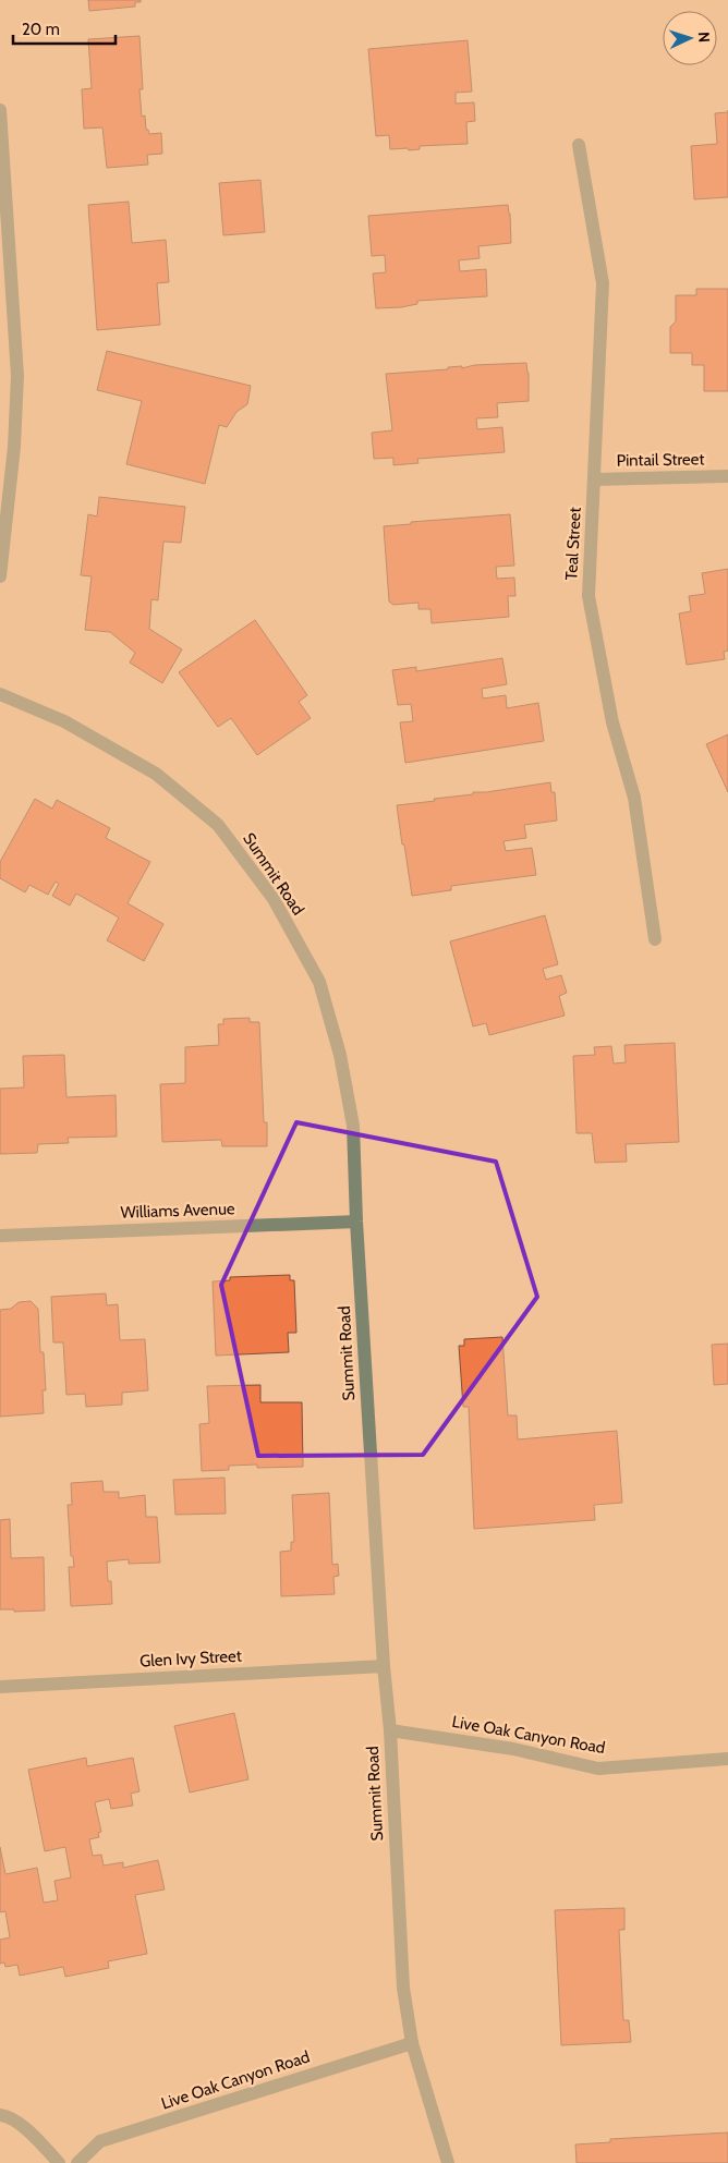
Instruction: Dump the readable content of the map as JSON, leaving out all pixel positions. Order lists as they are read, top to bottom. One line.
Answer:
{"streets":{"street":["Pintail Street","Teal Street","Summit Road","Williams Avenue","Glen Ivy Street","Live Oak Canyon Road"]},"crossings":[["Pintail Street","Teal Street"],["Summit Road","Williams Avenue"],["Summit Road","Glen Ivy Street"],["Summit Road","Live Oak Canyon Road"]],"scale_bar":"20 m","north":"right"}
